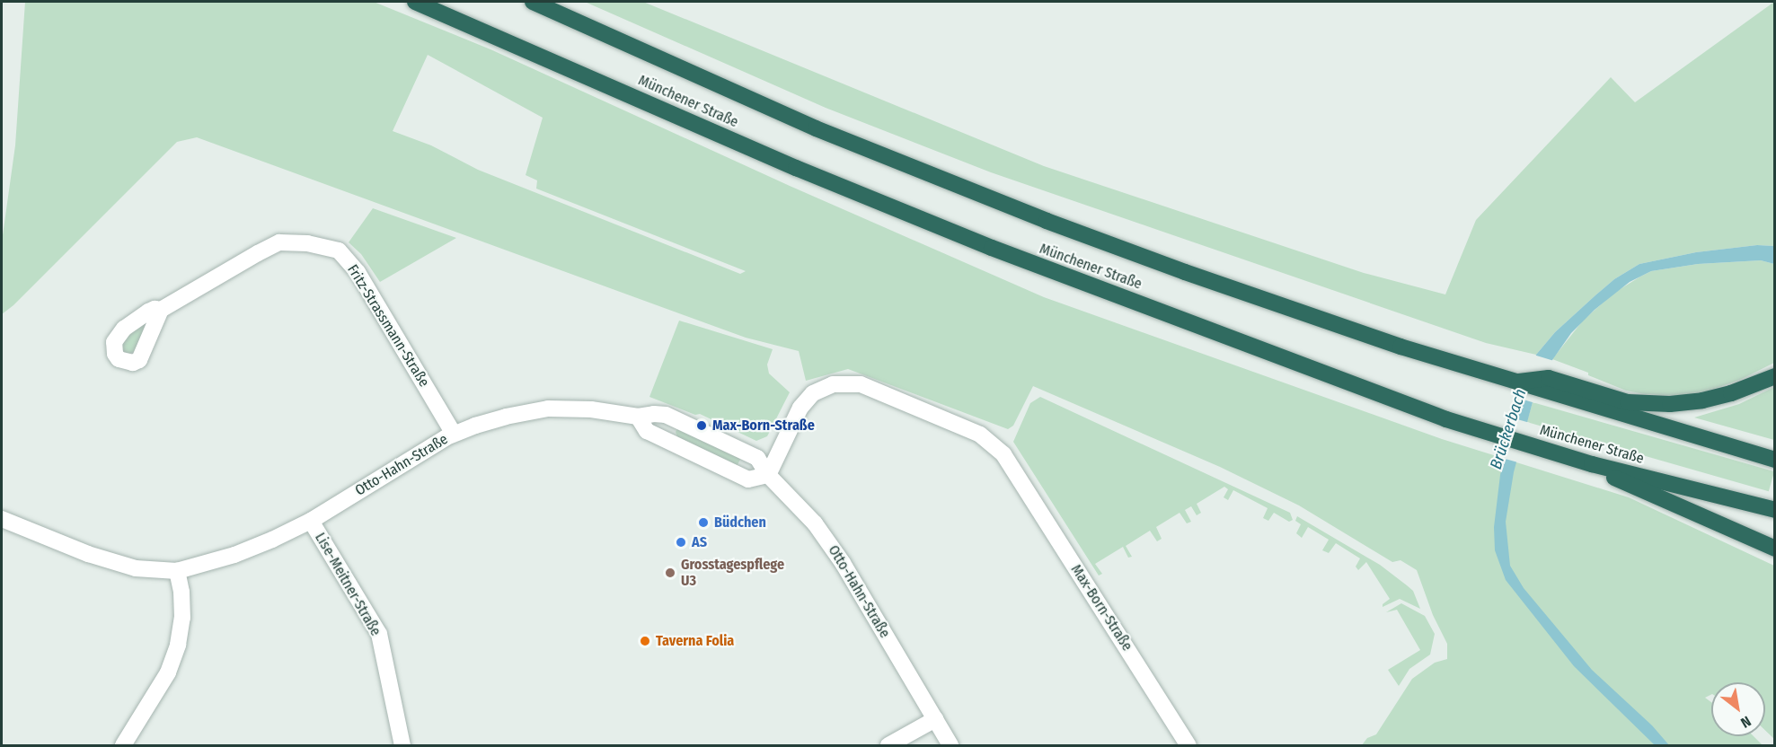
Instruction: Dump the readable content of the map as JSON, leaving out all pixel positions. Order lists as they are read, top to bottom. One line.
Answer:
{"streets":{"highway":["Münchener Straße"],"street":["Fritz-Strassmann-Straße","Otto-Hahn-Straße","Lise-Meitner-Straße","Max-Born-Straße"]},"crossings":[["Fritz-Strassmann-Straße","Otto-Hahn-Straße"],["Otto-Hahn-Straße","Lise-Meitner-Straße"],["Otto-Hahn-Straße","Max-Born-Straße"]],"water":["Brückerbach"],"places":["Max-Born-Straße","Büdchen","AS","Grosstagespflege U3","Taverna Folia"],"north":"bottom right"}
